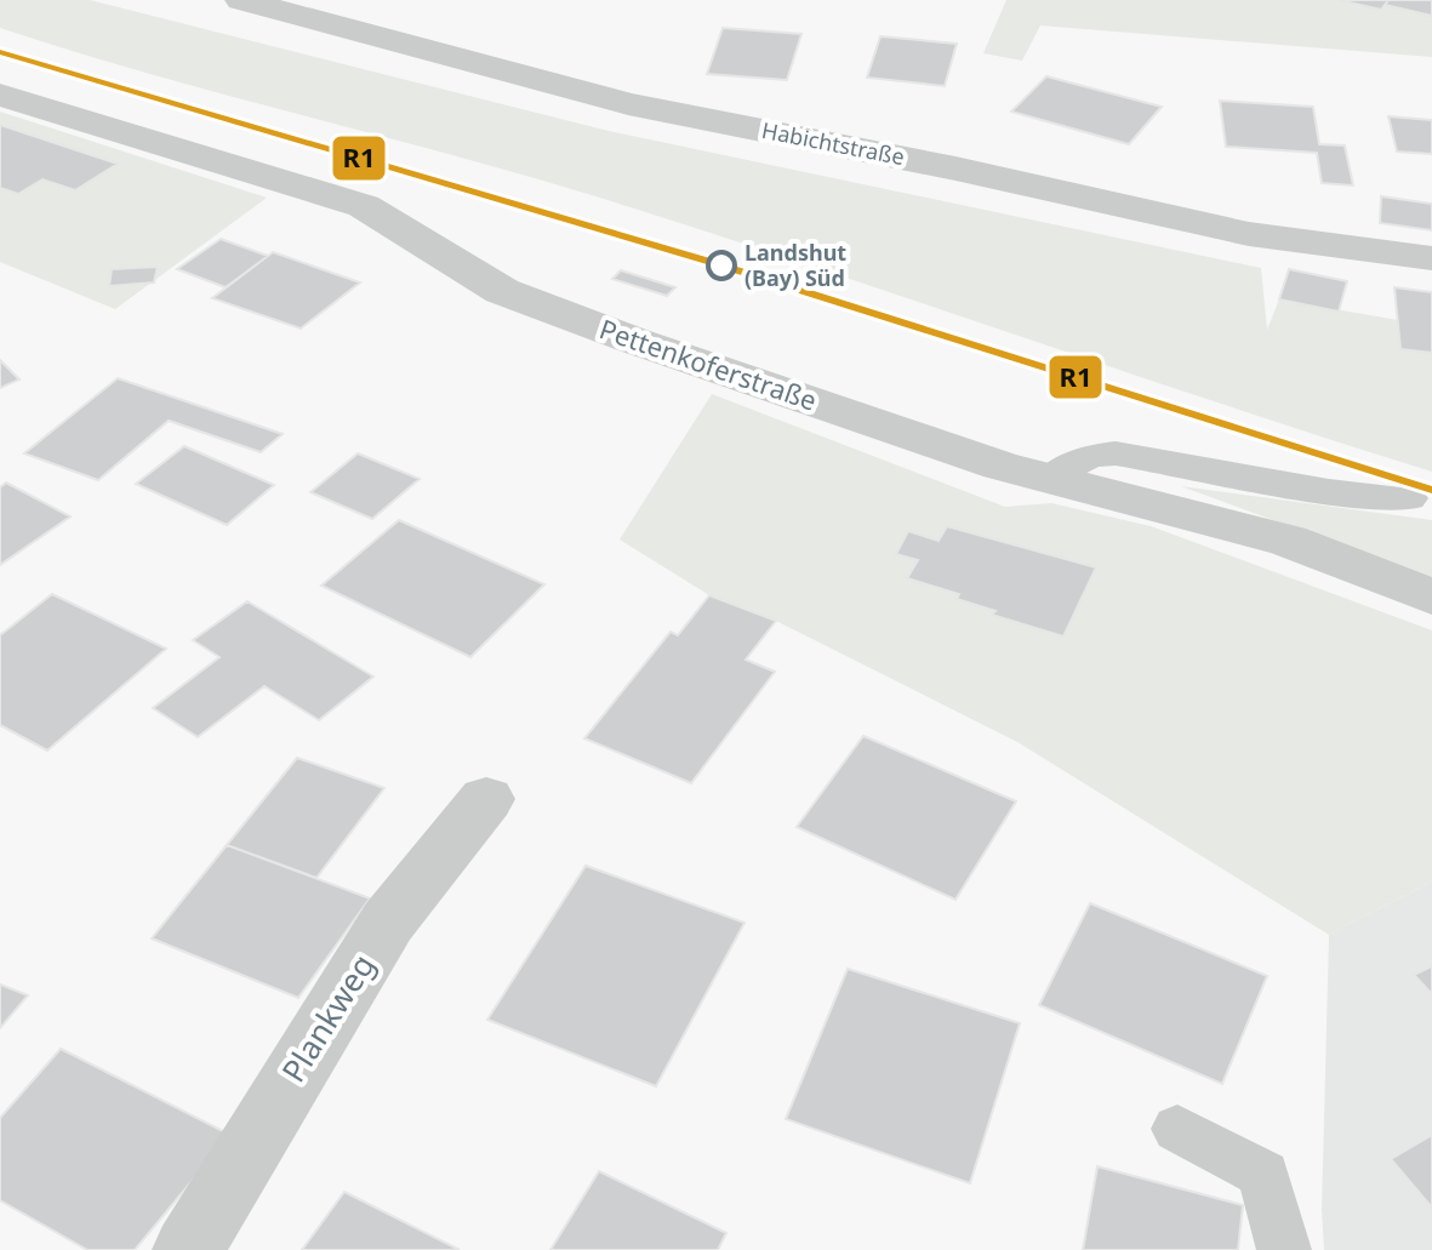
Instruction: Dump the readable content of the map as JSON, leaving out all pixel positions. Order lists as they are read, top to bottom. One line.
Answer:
{"streets":{"street":["Habichtstraße","Pettenkoferstraße","Plankweg"]},"places":["Landshut (Bay) Süd"],"lines":["transit line R1"]}
